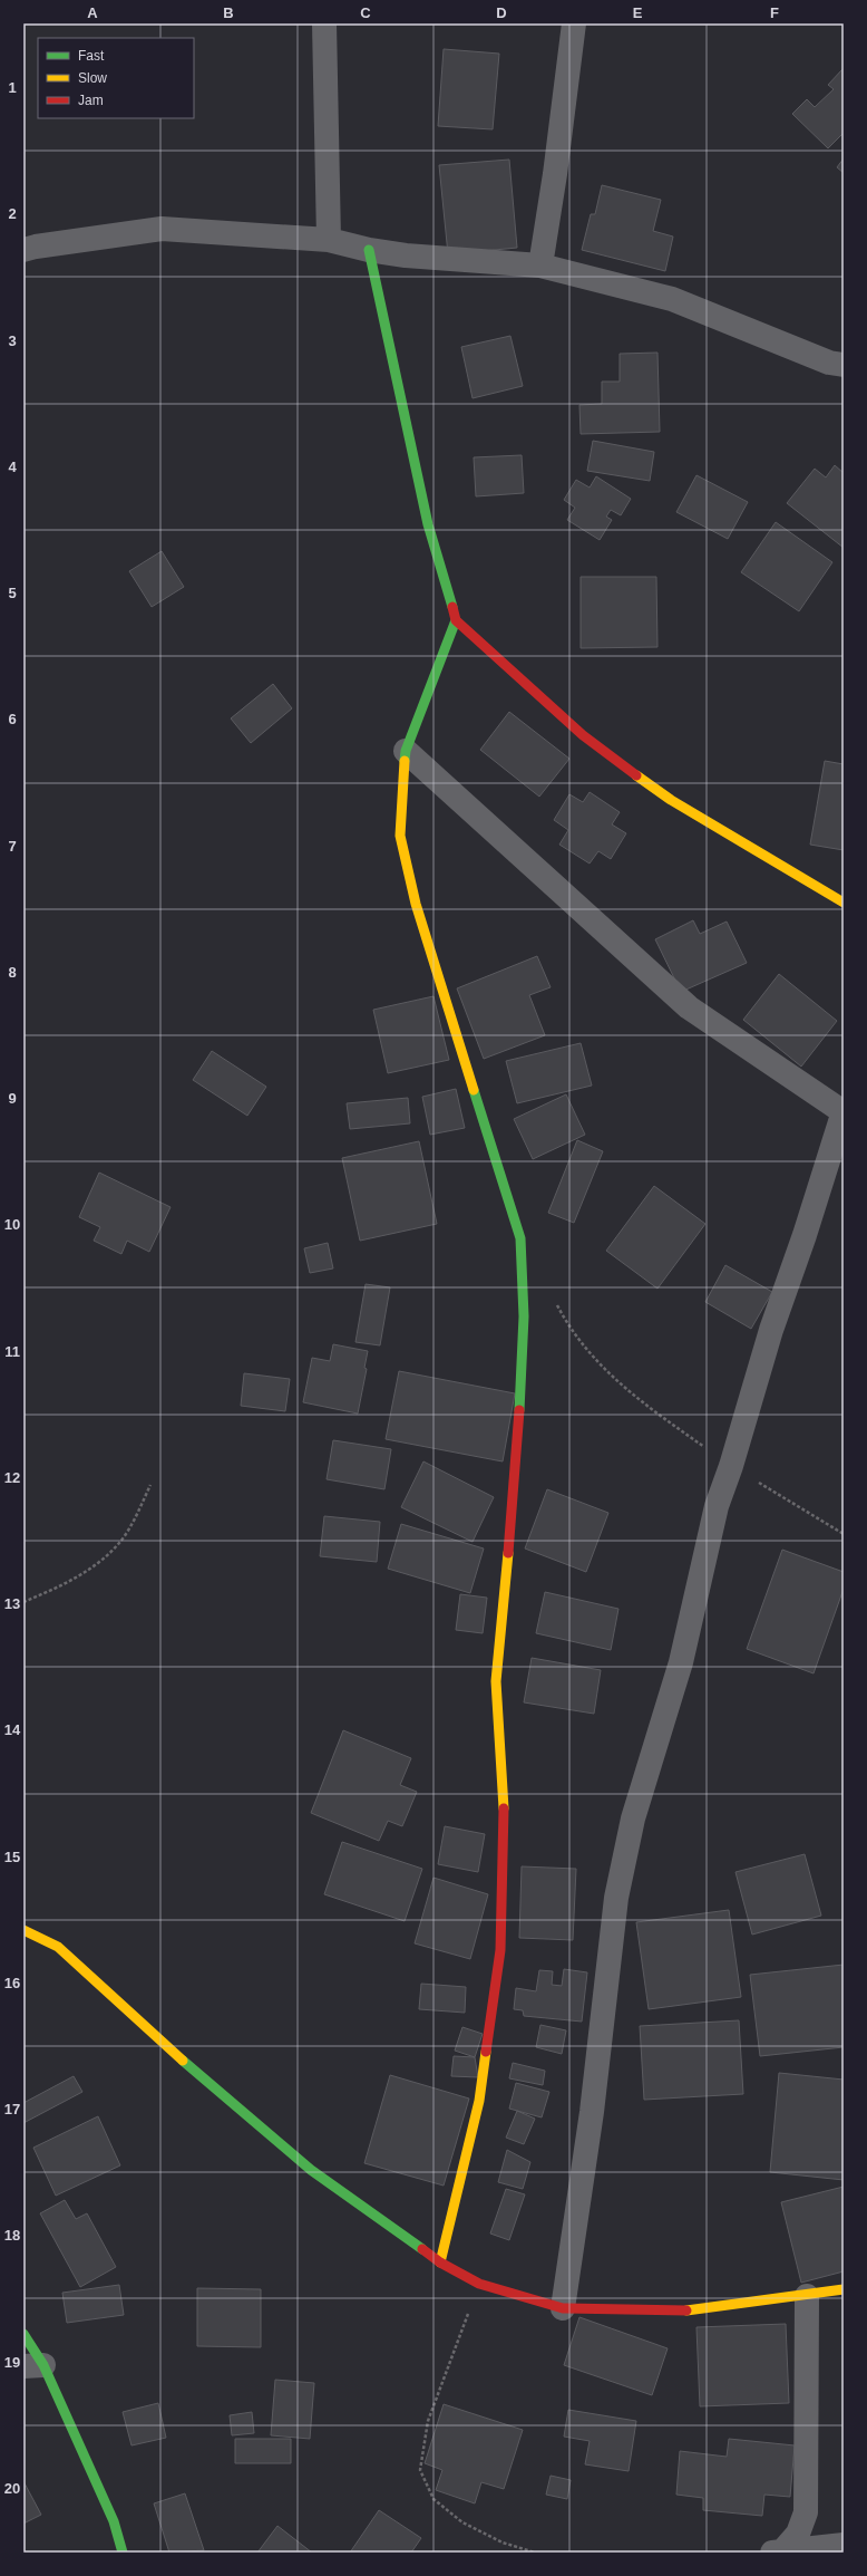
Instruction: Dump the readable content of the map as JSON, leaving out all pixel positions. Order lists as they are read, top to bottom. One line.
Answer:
{"legend":["Fast","Slow","Jam"],"grid":{"columns":["A","B","C","D","E","F"],"rows":["1","2","3","4","5","6","7","8","9","10","11","12","13","14","15","16","17","18","19","20"]}}
